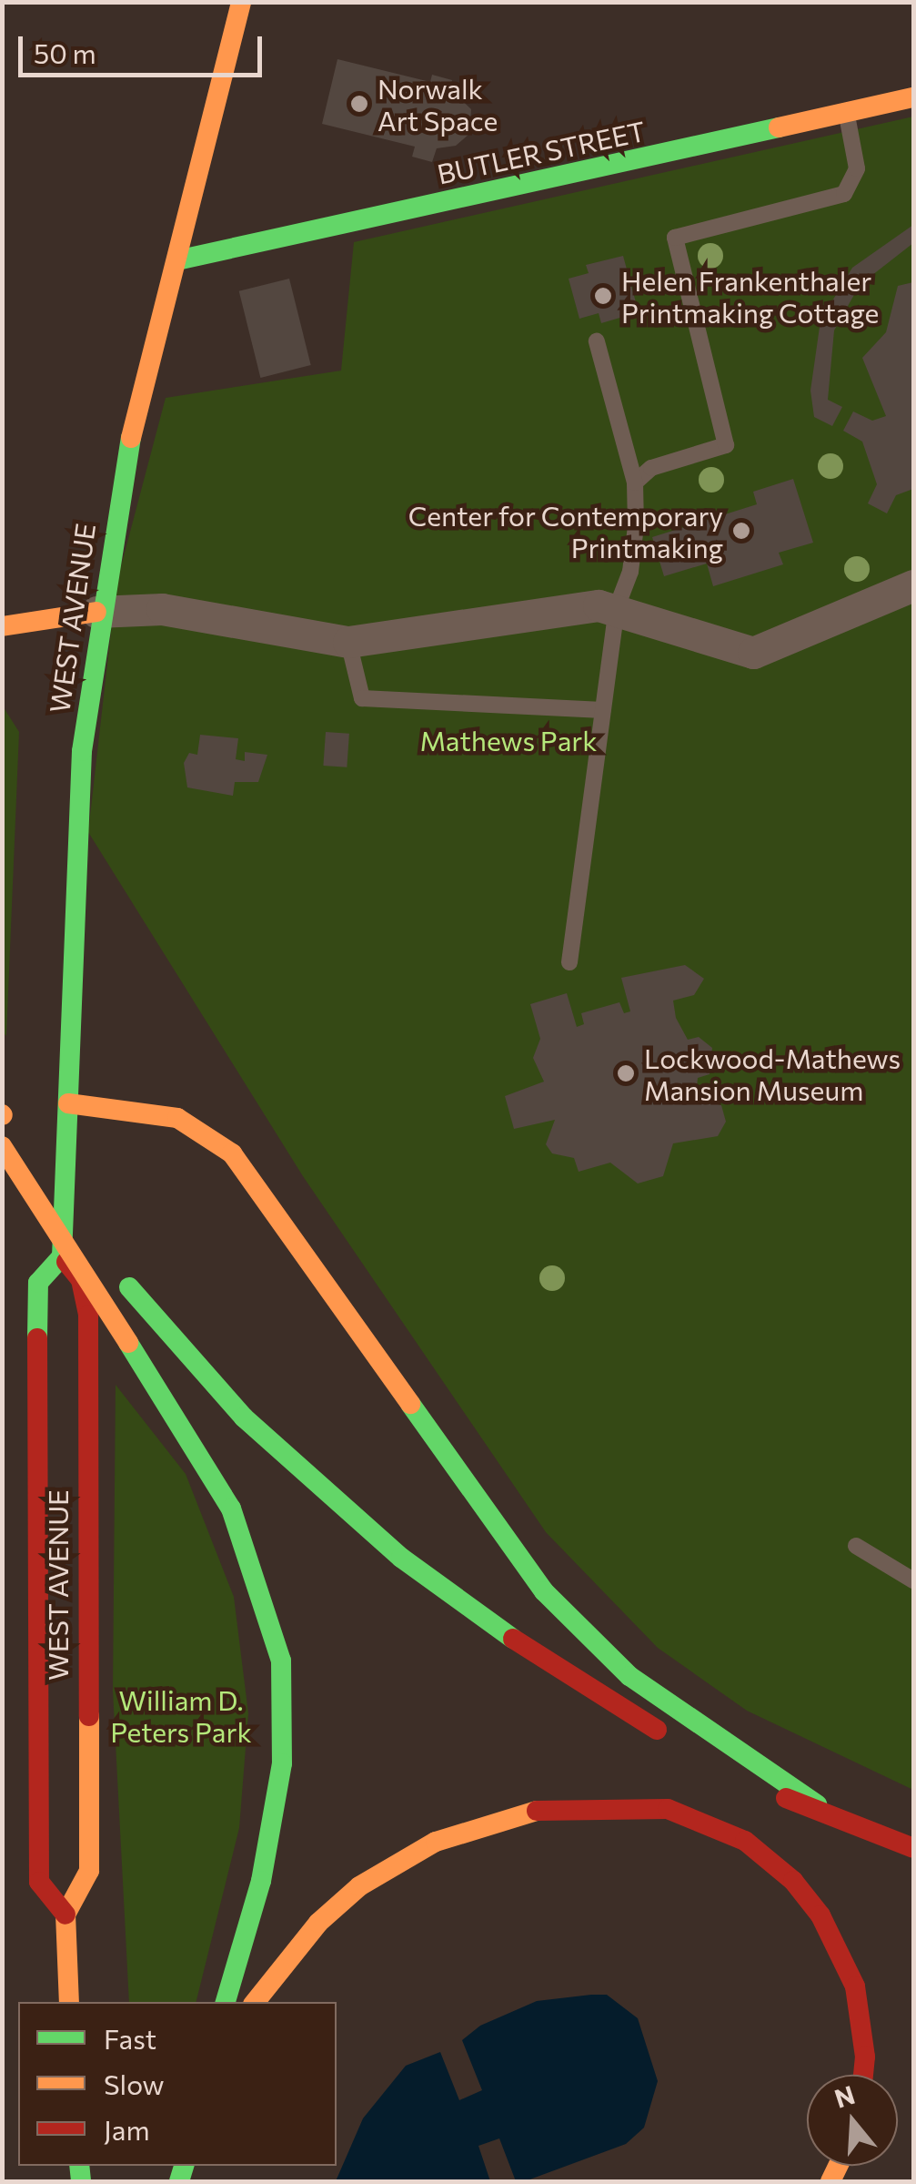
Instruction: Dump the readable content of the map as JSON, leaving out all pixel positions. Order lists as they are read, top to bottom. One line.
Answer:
{"streets":{"main road":["BUTLER STREET","WEST AVENUE"]},"crossings":[["BUTLER STREET","WEST AVENUE"]],"parks":["Mathews Park","William D. Peters Park"],"places":["Norwalk Art Space","Helen Frankenthaler Printmaking Cottage","Center for Contemporary Printmaking","Lockwood-Mathews Mansion Museum"],"legend":["Fast","Slow","Jam"],"scale_bar":"50 m","north":"top"}
